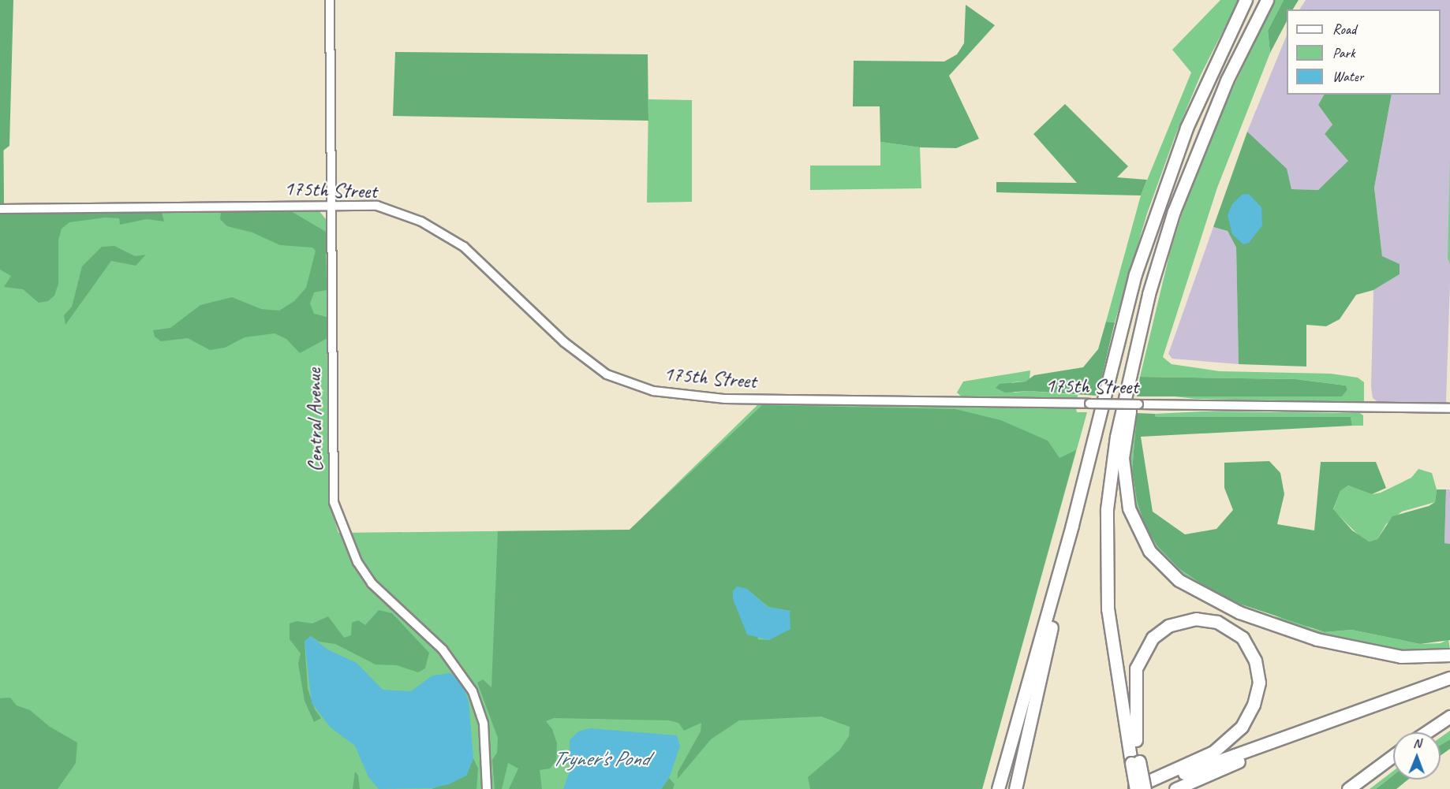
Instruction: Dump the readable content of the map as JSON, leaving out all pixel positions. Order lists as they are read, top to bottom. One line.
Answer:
{"streets":{"street":["175th Street","Central Avenue"]},"crossings":[["175th Street","Central Avenue"]],"water":["Tryner's Pond"],"legend":["Road","Park","Water"],"north":"top"}
